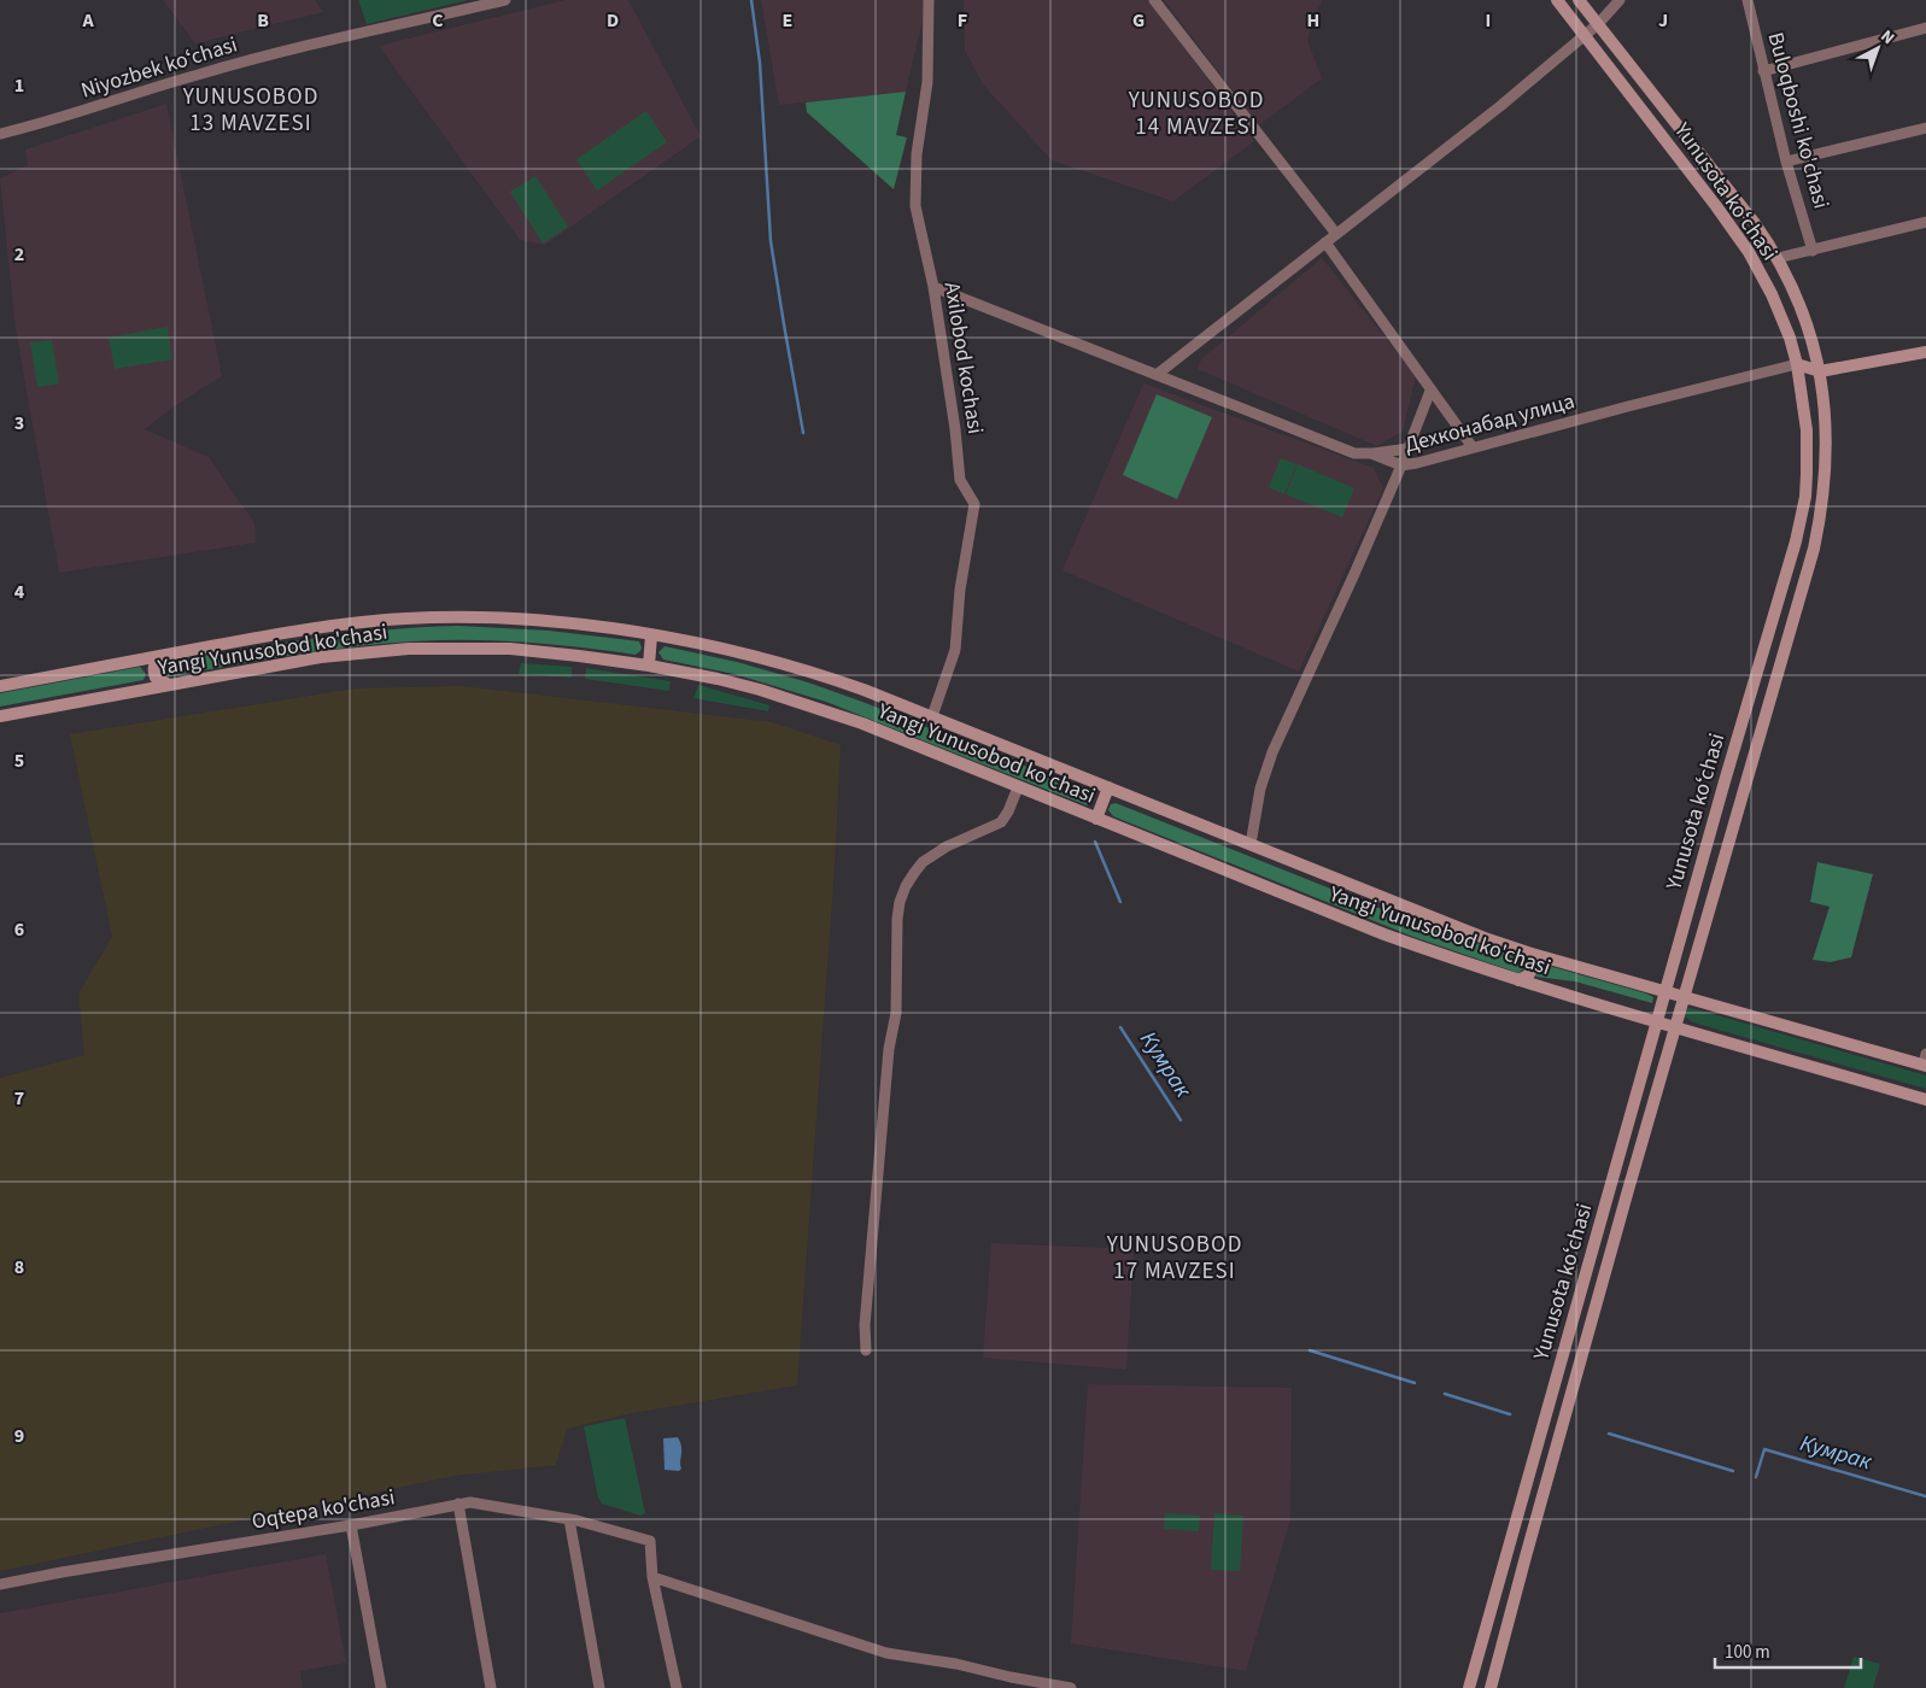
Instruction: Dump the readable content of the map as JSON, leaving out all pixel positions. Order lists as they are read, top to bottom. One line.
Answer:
{"streets":{"main road":["Yunusota koʻchasi","Yangi Yunusobod ko'chasi"],"street":["Niyozbek koʻchasi","Buloqboshi ko'chasi","Axilobod kochasi","Дехконабад улица","Oqtepa ko'chasi"]},"crossings":[["Yunusota koʻchasi","Дехконабад улица"],["Yunusota koʻchasi","Yangi Yunusobod ko'chasi"],["Axilobod kochasi","Yangi Yunusobod ko'chasi"],["Дехконабад улица","Yangi Yunusobod ko'chasi"]],"districts":["YUNUSOBOD 13 MAVZESI","YUNUSOBOD 14 MAVZESI","YUNUSOBOD 17 MAVZESI"],"water":["Кумрак"],"scale_bar":"100 m","north":"top right","grid":{"columns":["A","B","C","D","E","F","G","H","I","J"],"rows":["1","2","3","4","5","6","7","8","9"]}}
